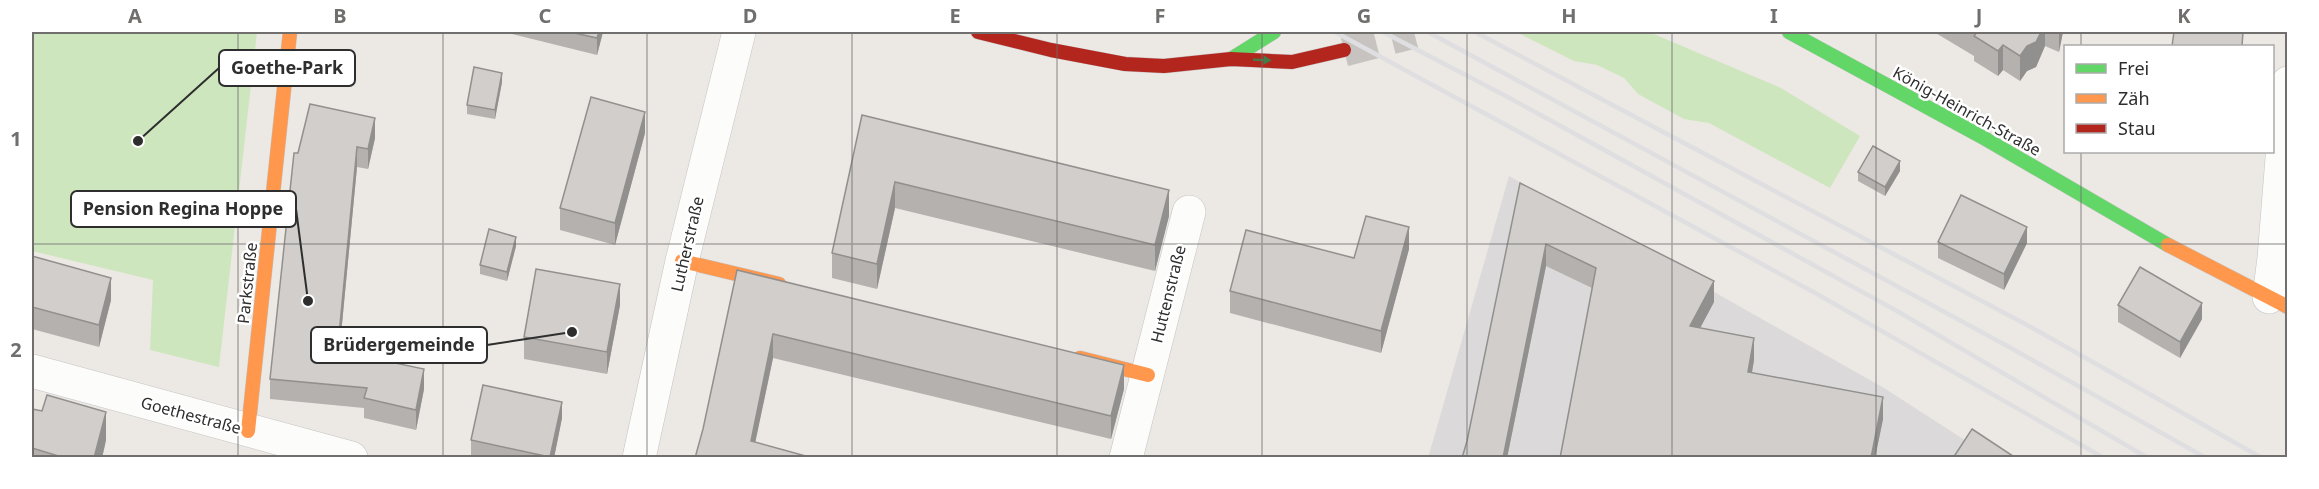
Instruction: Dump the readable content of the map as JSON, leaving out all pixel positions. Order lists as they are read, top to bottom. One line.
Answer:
{"streets":{"main road":["König-Heinrich-Straße","Parkstraße"],"street":["Lutherstraße","Huttenstraße","Goethestraße"]},"crossings":[["Parkstraße","Goethestraße"]],"places":["Goethe-Park","Pension Regina Hoppe","Brüdergemeinde"],"legend":["Frei","Zäh","Stau"],"grid":{"columns":["A","B","C","D","E","F","G","H","I","J","K"],"rows":["1","2"]}}
